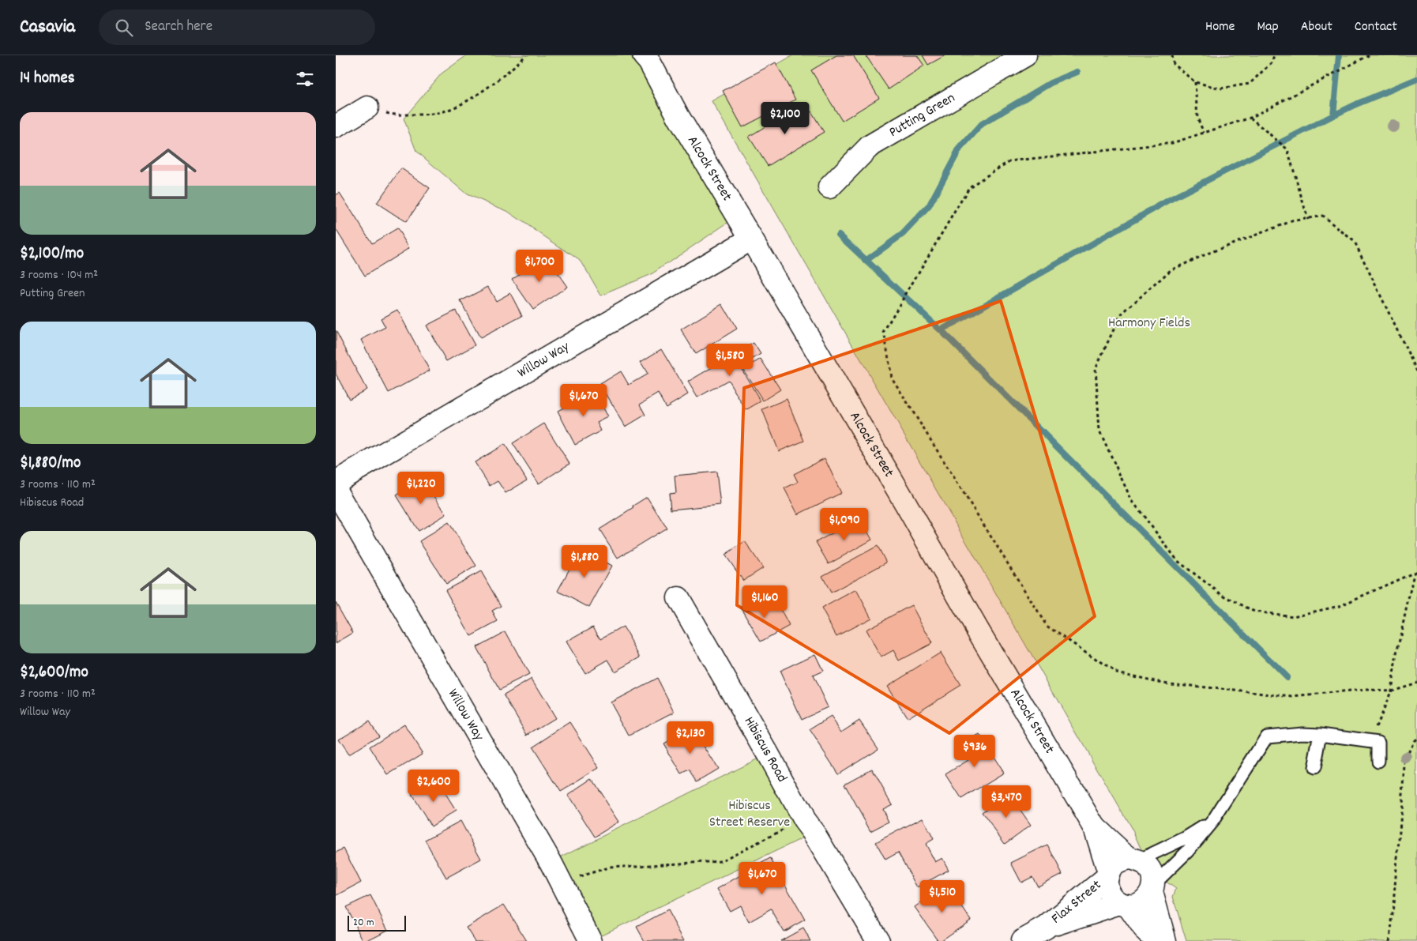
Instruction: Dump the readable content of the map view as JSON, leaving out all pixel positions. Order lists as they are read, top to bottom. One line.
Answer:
{"streets":{"street":["Putting Green","Alcock Street","Willow Way","Hibiscus Road","Flax Street"]},"crossings":[["Alcock Street","Willow Way"],["Alcock Street","Flax Street"]],"parks":["Harmony Fields","Hibiscus Street Reserve"],"scale_bar":"20 m","page":{"header":"Casavia","search":"Search here","nav":["Home","Map","About","Contact"],"heading":"14 homes","price":["$2,100","$1,700","$1,580","$1,670","$1,220","$1,090","$1,880","$1,160","$2,130","$936","$2,600","$3,470","$1,670","$1,510"],"list":[{"name":"$2,100/mo","note":"3 rooms · 104 m² · Putting Green"},{"name":"$1,880/mo","note":"3 rooms · 110 m² · Hibiscus Road"},{"name":"$2,600/mo","note":"3 rooms · 110 m² · Willow Way"}],"scale":"20 m"}}
